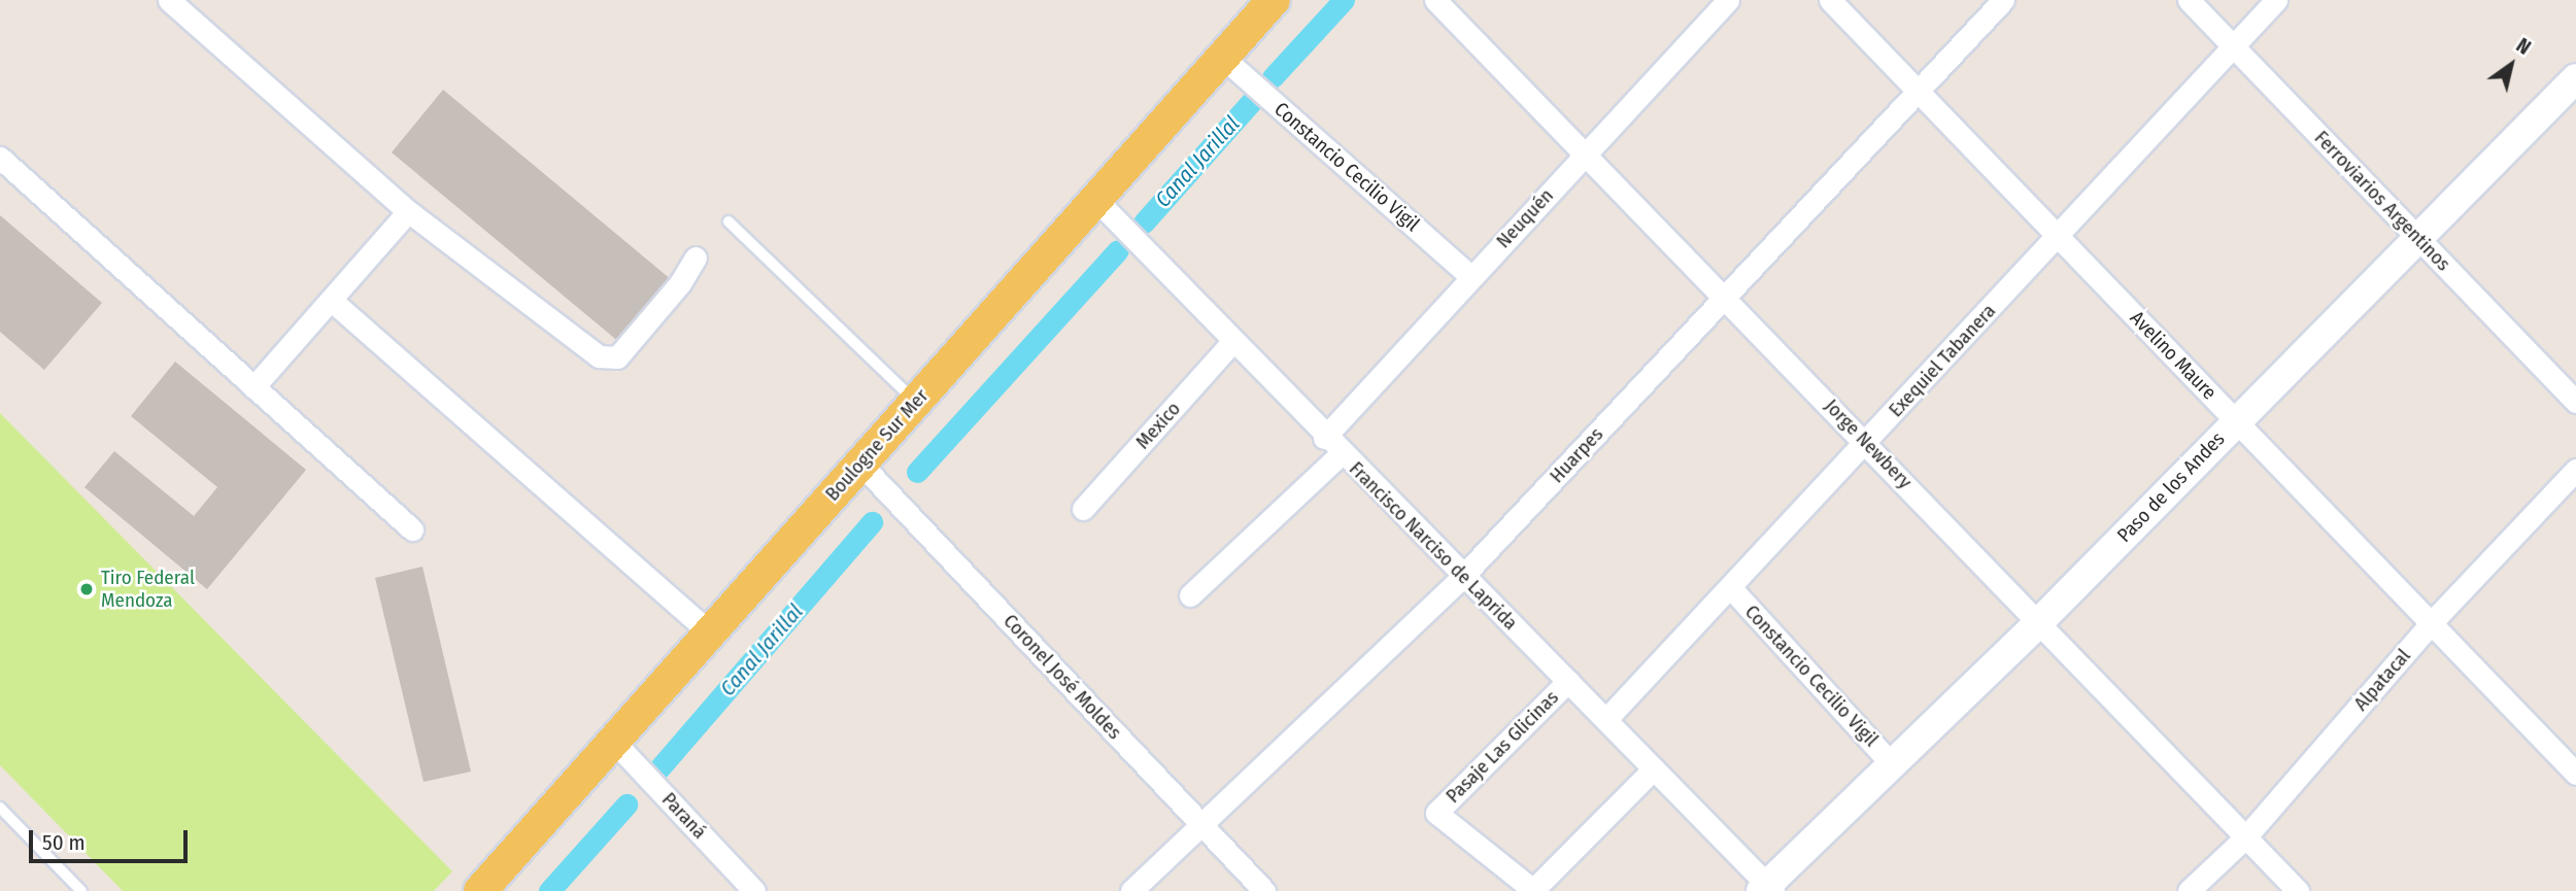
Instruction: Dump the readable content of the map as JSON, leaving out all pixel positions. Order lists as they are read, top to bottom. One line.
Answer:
{"streets":{"main road":["Boulogne Sur Mer"],"street":["Constancio Cecilio Vigil","Ferroviarios Argentinos","Neuquén","Avelino Maure","Exequiel Tabanera","Mexico","Jorge Newbery","Huarpes","Paso de los Andes","Francisco Narciso de Laprida","Coronel José Moldes","Alpatacal","Pasaje Las Glicinas","Paraná"]},"crossings":[["Constancio Cecilio Vigil","Neuquén"],["Constancio Cecilio Vigil","Exequiel Tabanera"],["Constancio Cecilio Vigil","Boulogne Sur Mer"],["Constancio Cecilio Vigil","Paso de los Andes"],["Ferroviarios Argentinos","Exequiel Tabanera"],["Ferroviarios Argentinos","Paso de los Andes"],["Neuquén","Jorge Newbery"],["Neuquén","Francisco Narciso de Laprida"],["Avelino Maure","Exequiel Tabanera"],["Avelino Maure","Huarpes"],["Avelino Maure","Paso de los Andes"],["Avelino Maure","Alpatacal"],["Exequiel Tabanera","Jorge Newbery"],["Exequiel Tabanera","Francisco Narciso de Laprida"],["Mexico","Francisco Narciso de Laprida"],["Jorge Newbery","Huarpes"],["Jorge Newbery","Paso de los Andes"],["Jorge Newbery","Alpatacal"],["Boulogne Sur Mer","Francisco Narciso de Laprida"],["Boulogne Sur Mer","Coronel José Moldes"],["Boulogne Sur Mer","Paraná"],["Huarpes","Francisco Narciso de Laprida"],["Huarpes","Coronel José Moldes"],["Paso de los Andes","Francisco Narciso de Laprida"],["Francisco Narciso de Laprida","Pasaje Las Glicinas"]],"water":["Canal Jarillal"],"places":["Tiro Federal Mendoza"],"scale_bar":"50 m","north":"top right"}
